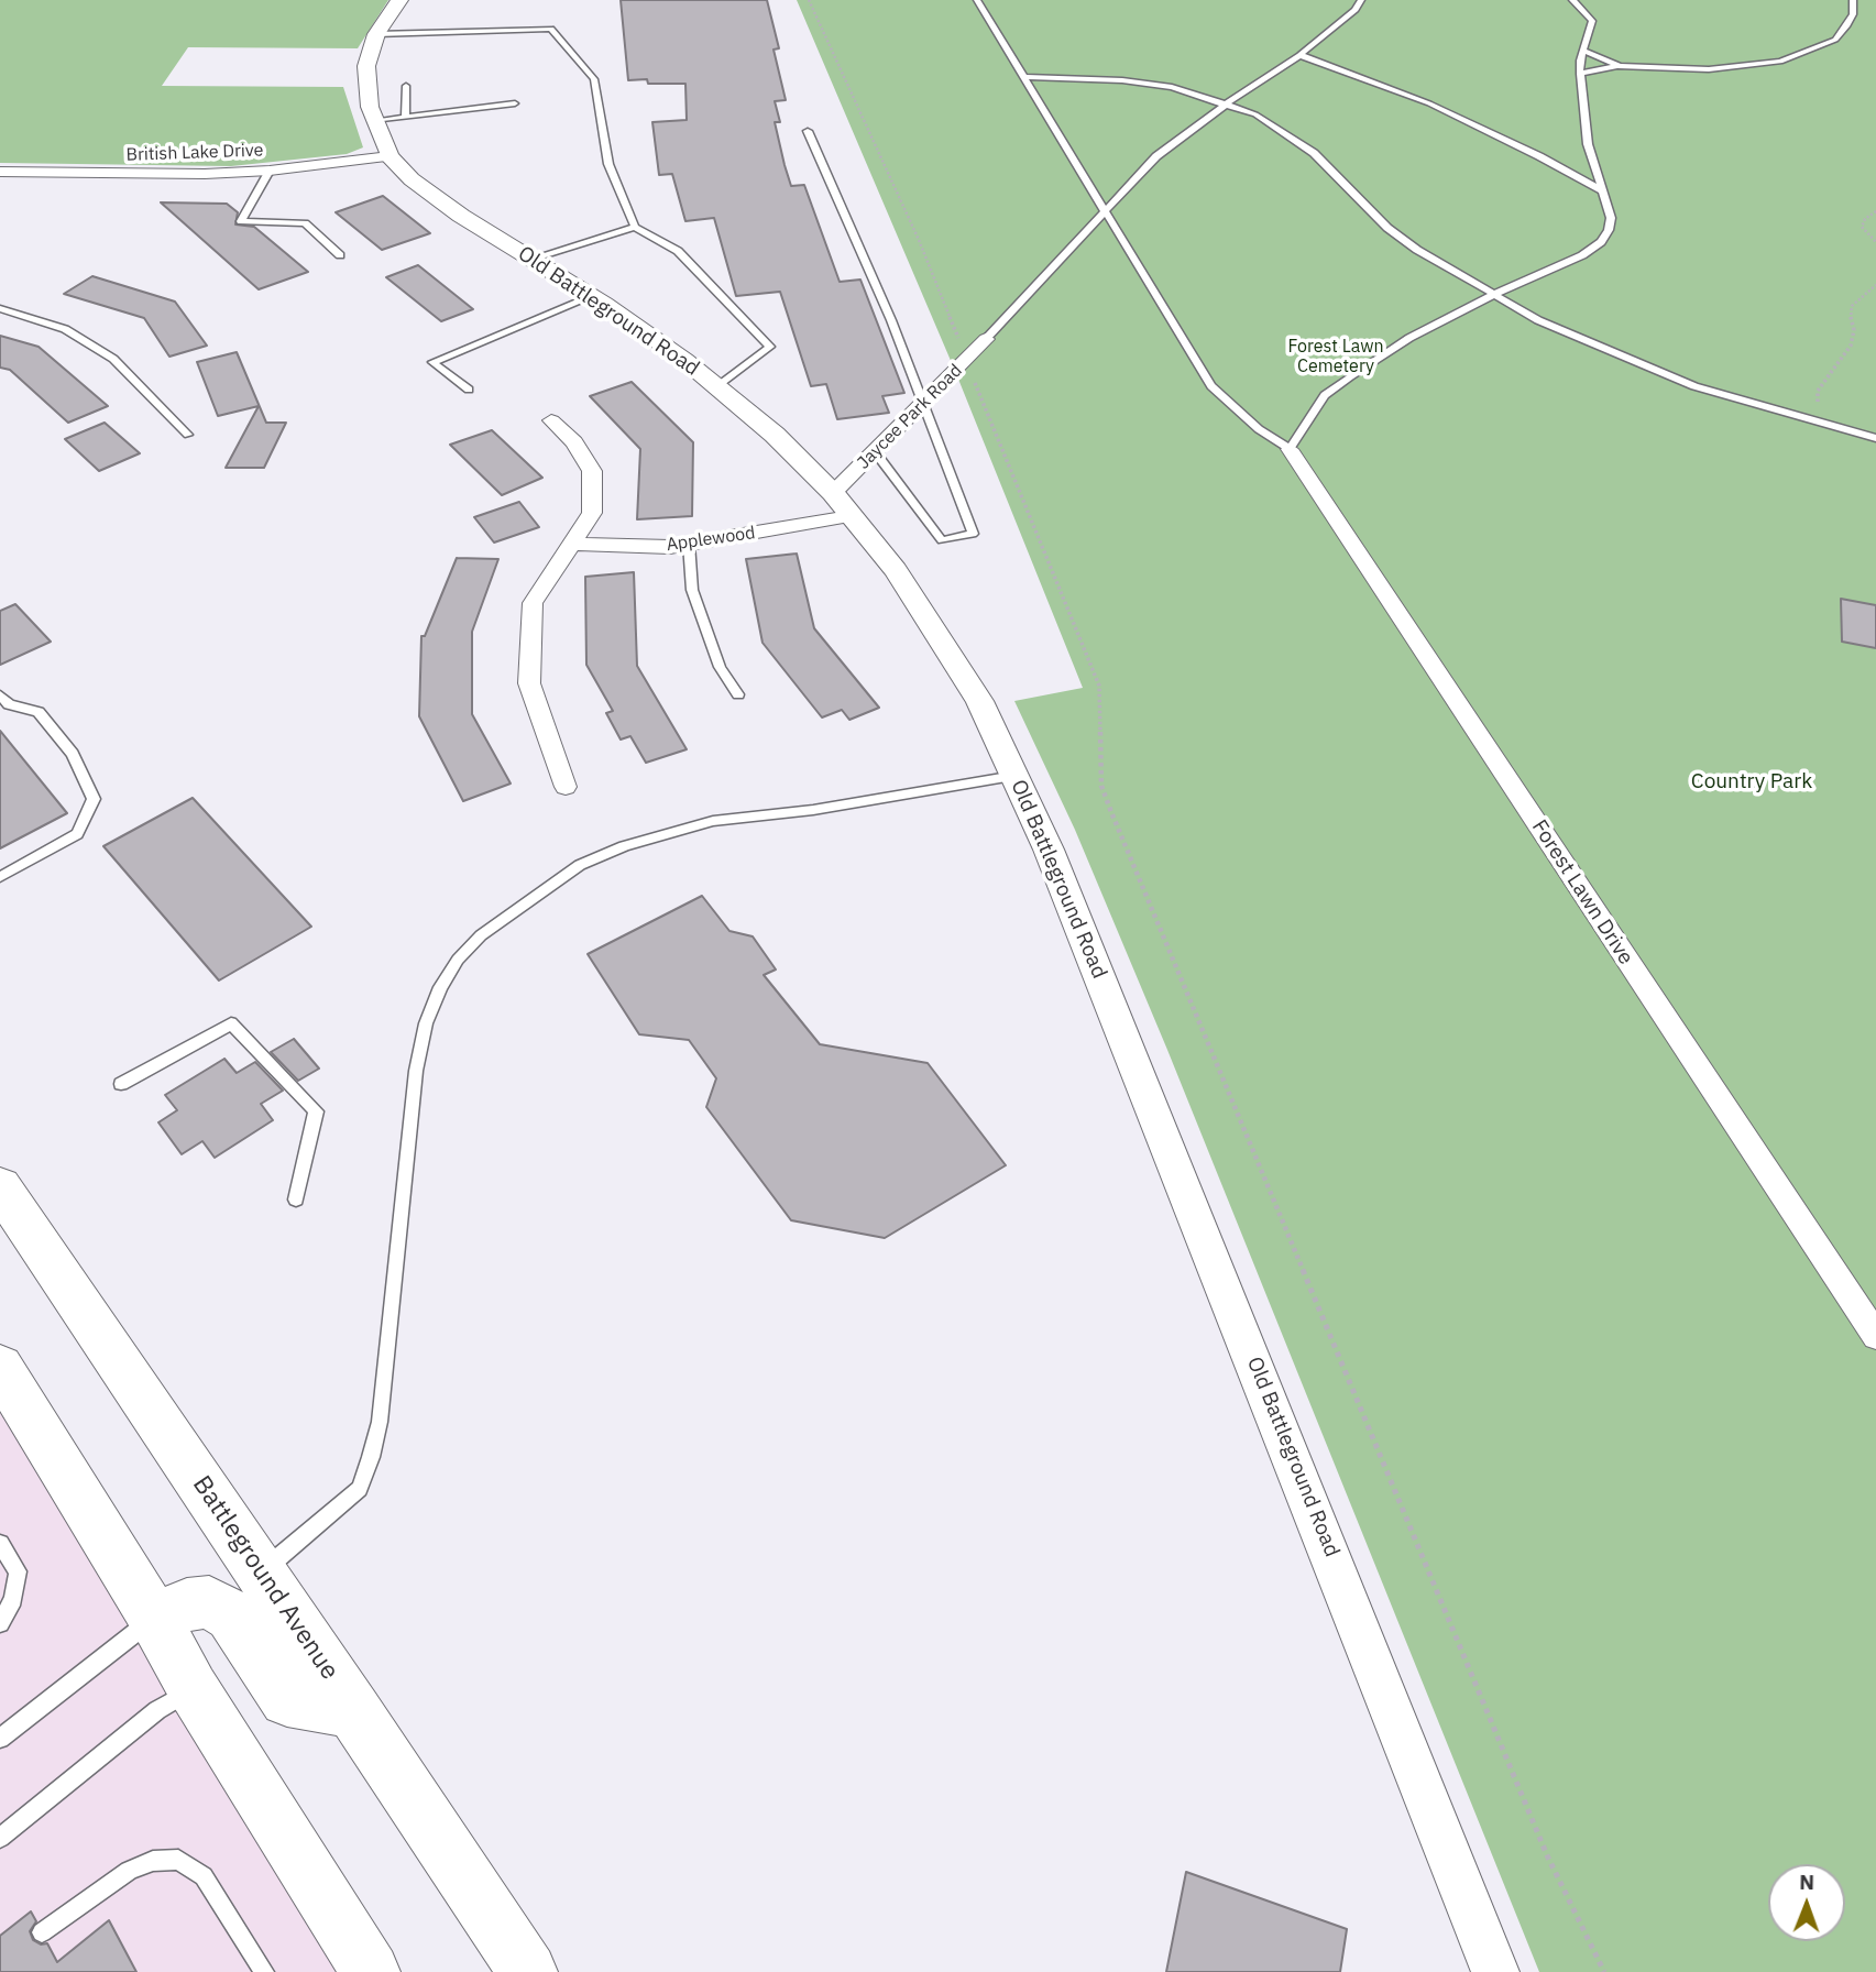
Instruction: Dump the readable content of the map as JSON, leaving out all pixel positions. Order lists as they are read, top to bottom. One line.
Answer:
{"streets":{"main road":["Battleground Avenue"],"street":["British Lake Drive","Old Battleground Road","Jaycee Park Road","Applewood","Forest Lawn Drive"]},"crossings":[["British Lake Drive","Old Battleground Road"],["Old Battleground Road","Jaycee Park Road"],["Old Battleground Road","Applewood"],["Jaycee Park Road","Applewood"]],"parks":["Forest Lawn Cemetery","Country Park"],"north":"top"}
